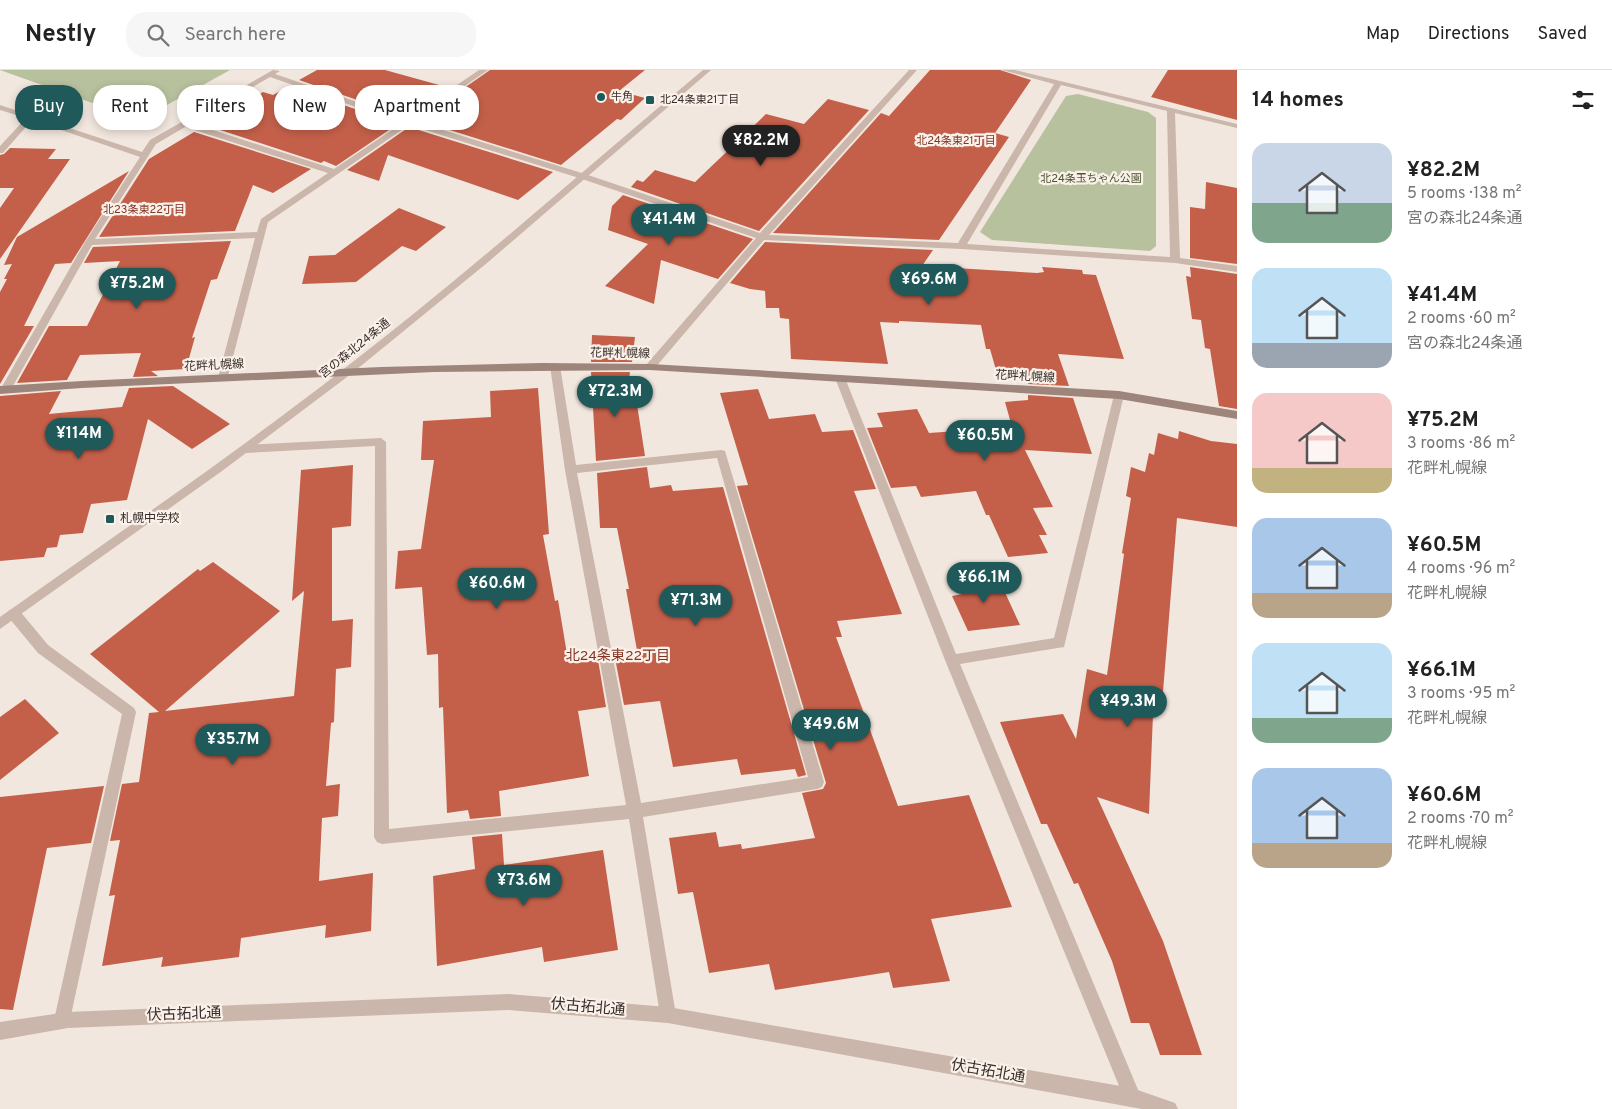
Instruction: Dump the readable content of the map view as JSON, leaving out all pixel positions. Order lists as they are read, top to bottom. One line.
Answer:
{"streets":{"main road":["花畔札幌線"],"street":["宮の森北24条通","伏古拓北通"]},"crossings":[["宮の森北24条通","花畔札幌線"]],"districts":["北24条東21丁目","北23条東22丁目","北24条東22丁目"],"parks":["北24条玉ちゃん公園"],"places":{"other":["牛角"],"transit":["北24条東21丁目","札幌中学校"]},"page":{"header":"Nestly","search":"Search here","nav":["Map","Directions","Saved"],"heading":"14 homes","chip":["Buy","Rent","Filters","New","Apartment"],"price":["¥82.2M","¥41.4M","¥69.6M","¥75.2M","¥72.3M","¥114M","¥60.5M","¥66.1M","¥60.6M","¥71.3M","¥49.3M","¥49.6M","¥35.7M","¥73.6M"],"list":[{"name":"¥82.2M","note":"5 rooms · 138 m² · 宮の森北24条通"},{"name":"¥41.4M","note":"2 rooms · 60 m² · 宮の森北24条通"},{"name":"¥75.2M","note":"3 rooms · 86 m² · 花畔札幌線"},{"name":"¥60.5M","note":"4 rooms · 96 m² · 花畔札幌線"},{"name":"¥66.1M","note":"3 rooms · 95 m² · 花畔札幌線"},{"name":"¥60.6M","note":"2 rooms · 70 m² · 花畔札幌線"}]}}
